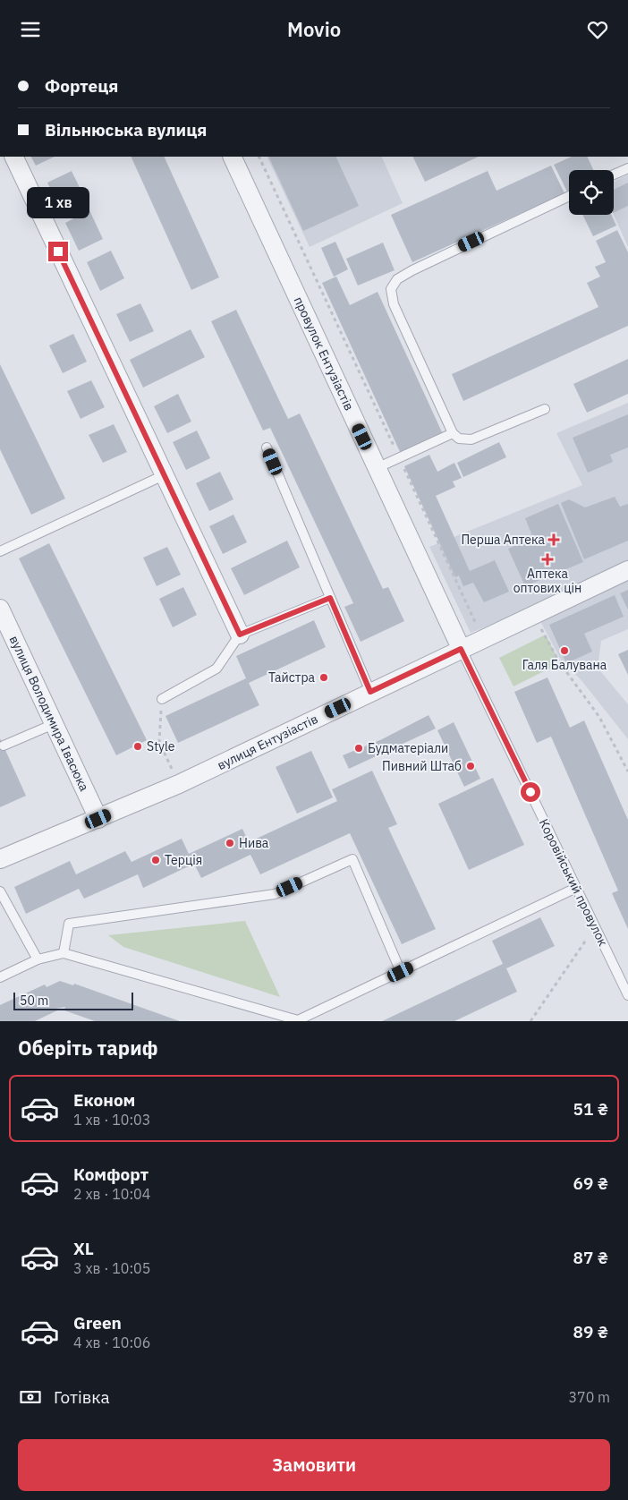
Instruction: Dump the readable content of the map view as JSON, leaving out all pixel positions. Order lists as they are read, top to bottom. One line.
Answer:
{"streets":{"street":["провулок Ентузіастів","вулиця Володимира Івасюка","вулиця Ентузіастів"],"lane":["Коровійський провулок"]},"crossings":[["провулок Ентузіастів","вулиця Ентузіастів"],["провулок Ентузіастів","Коровійський провулок"],["вулиця Володимира Івасюка","вулиця Ентузіастів"],["вулиця Ентузіастів","Коровійський провулок"]],"places":{"health":["Перша Аптека","Аптека оптових цін"],"other":["Галя Балувана","Тайстра","Style","Будматеріали","Пивний Штаб","Нива","Терція"]},"scale_bar":"50 m","page":{"header":"Movio","banner":["Фортеця","Вільнюська вулиця"],"bubble":"1 хв","scale":"50 m","heading":"Оберіть тариф","list":[{"name":"Економ","note":"1 хв · 10:03","value":"51 ₴"},{"name":"Комфорт","note":"2 хв · 10:04","value":"69 ₴"},{"name":"XL","note":"3 хв · 10:05","value":"87 ₴"},{"name":"Green","note":"4 хв · 10:06","value":"89 ₴"}],"pay":["Готівка","370 m"],"buttons":"Замовити"}}
